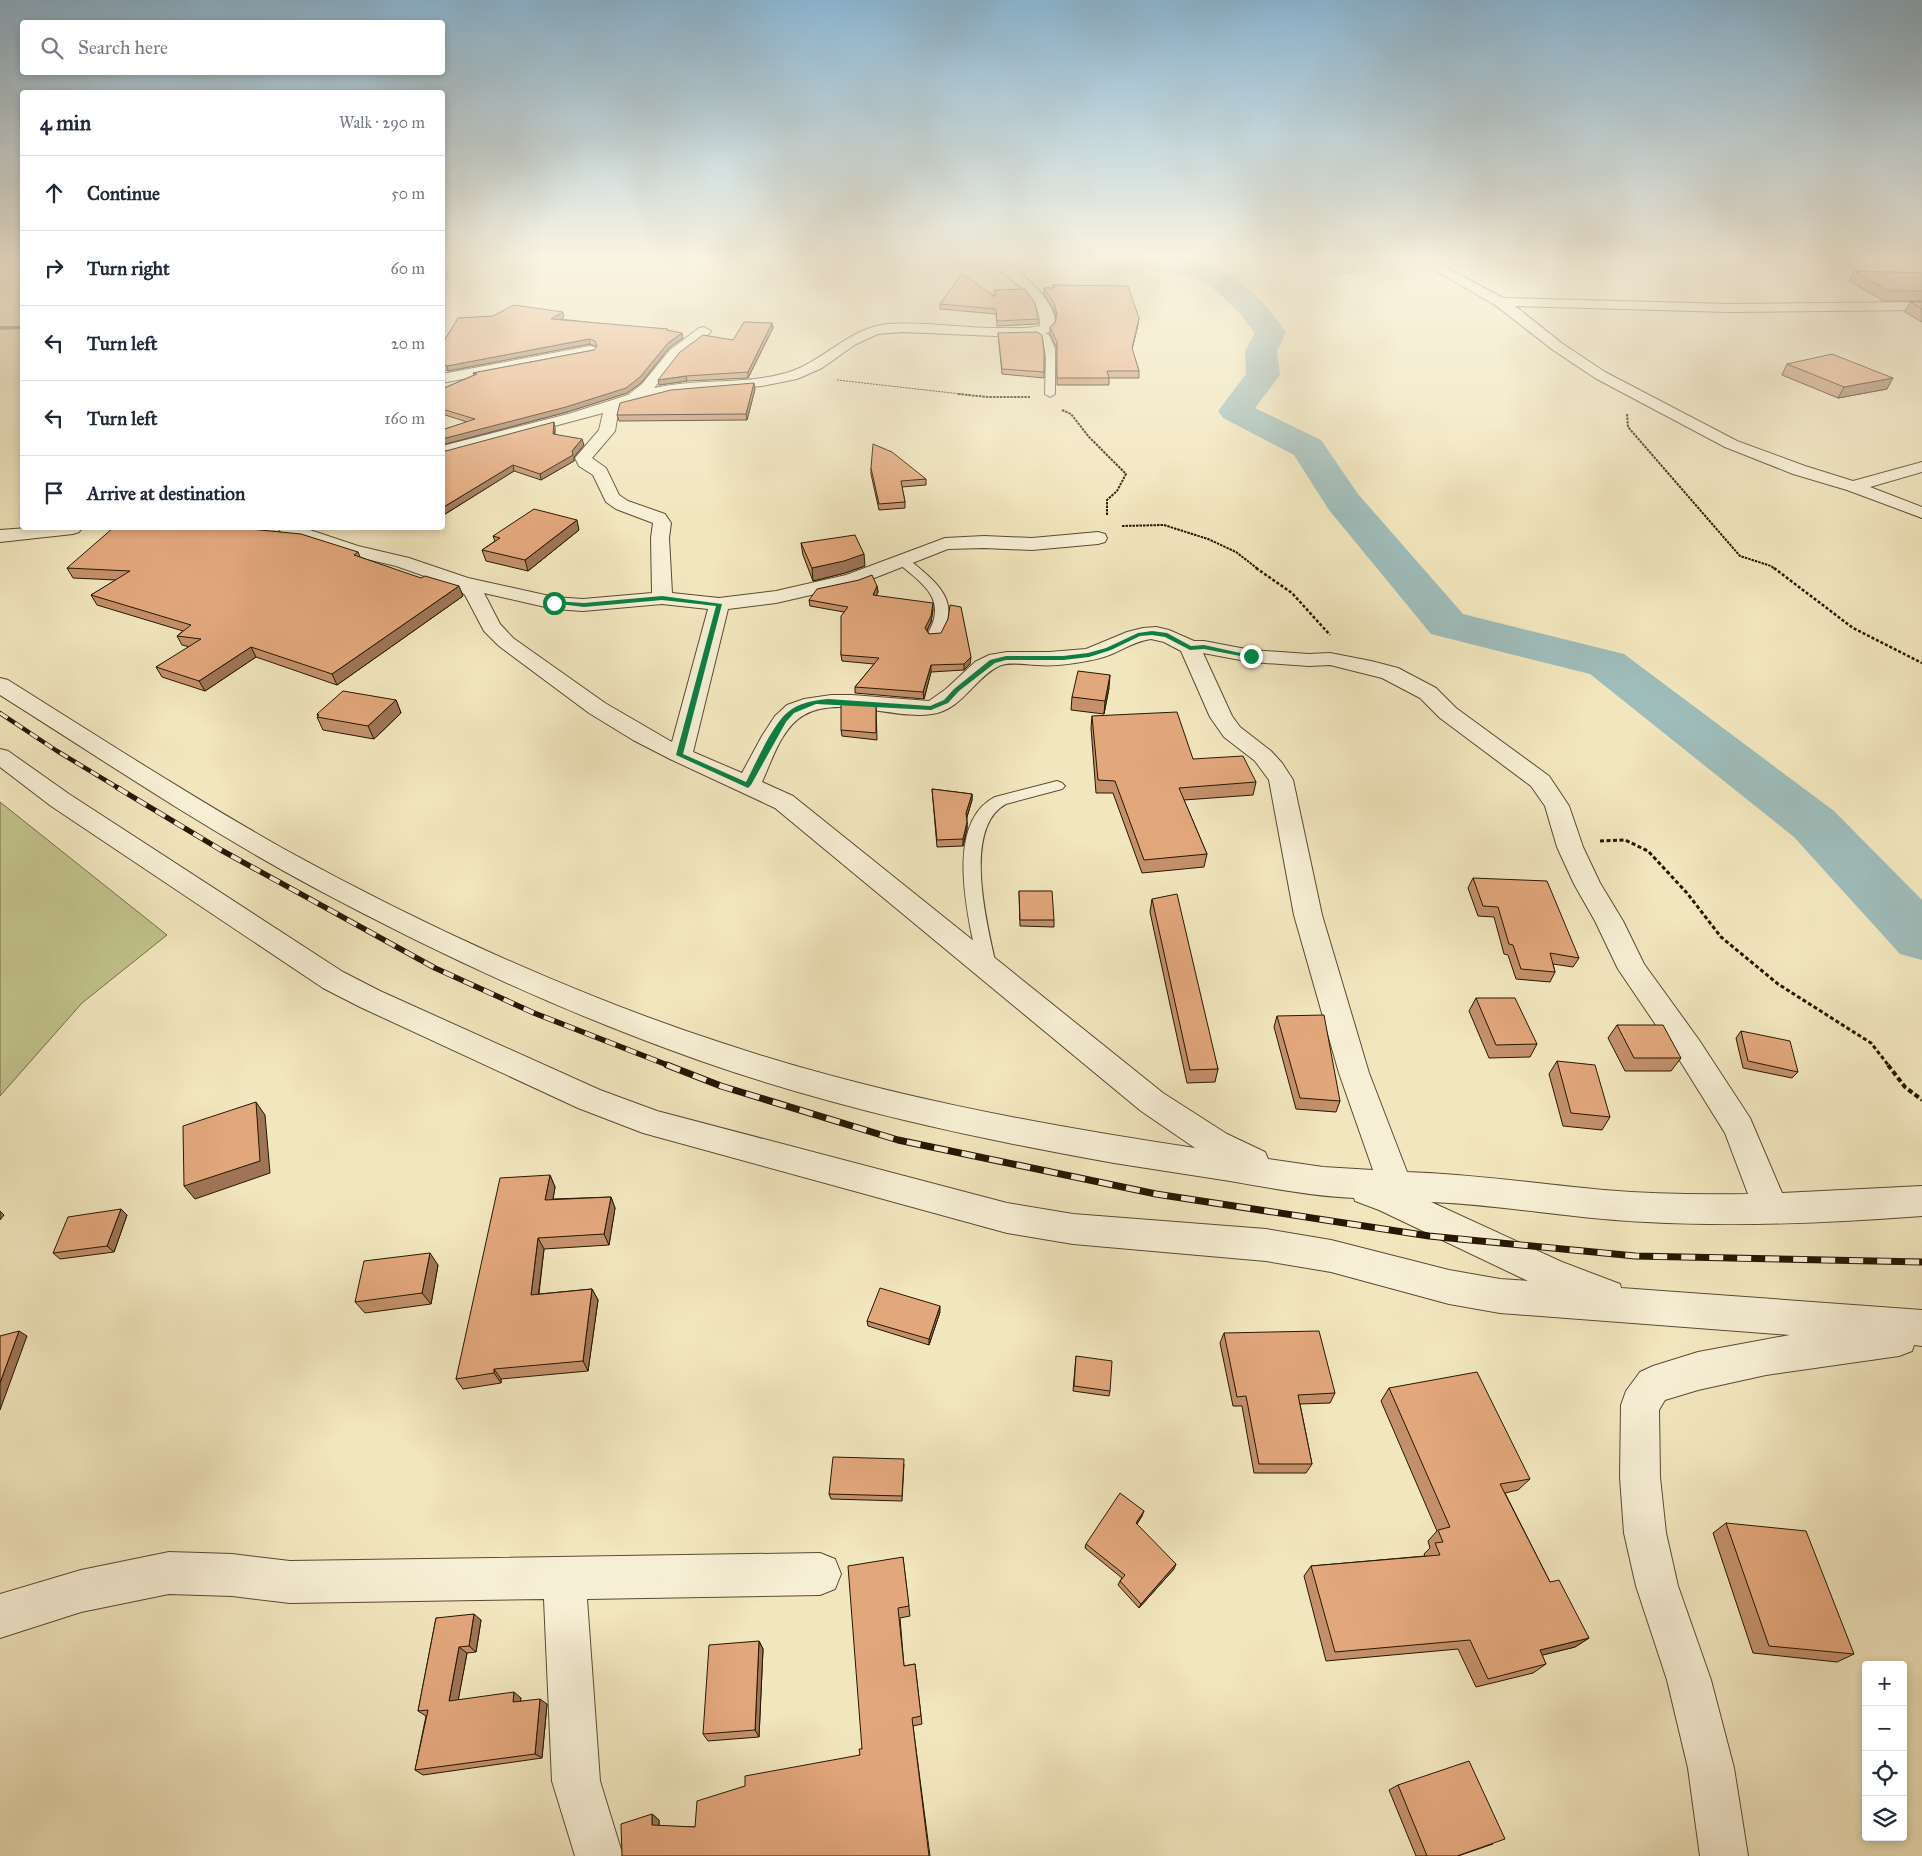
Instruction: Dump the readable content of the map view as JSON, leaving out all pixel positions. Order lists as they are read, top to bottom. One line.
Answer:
{"page":{"search":"Search here","heading":["4 min","Walk · 290 m"],"list":[["Continue","50 m"],["Turn right","60 m"],["Turn left","20 m"],["Turn left","160 m"],"Arrive at destination"],"map_buttons":["+","−"]}}
